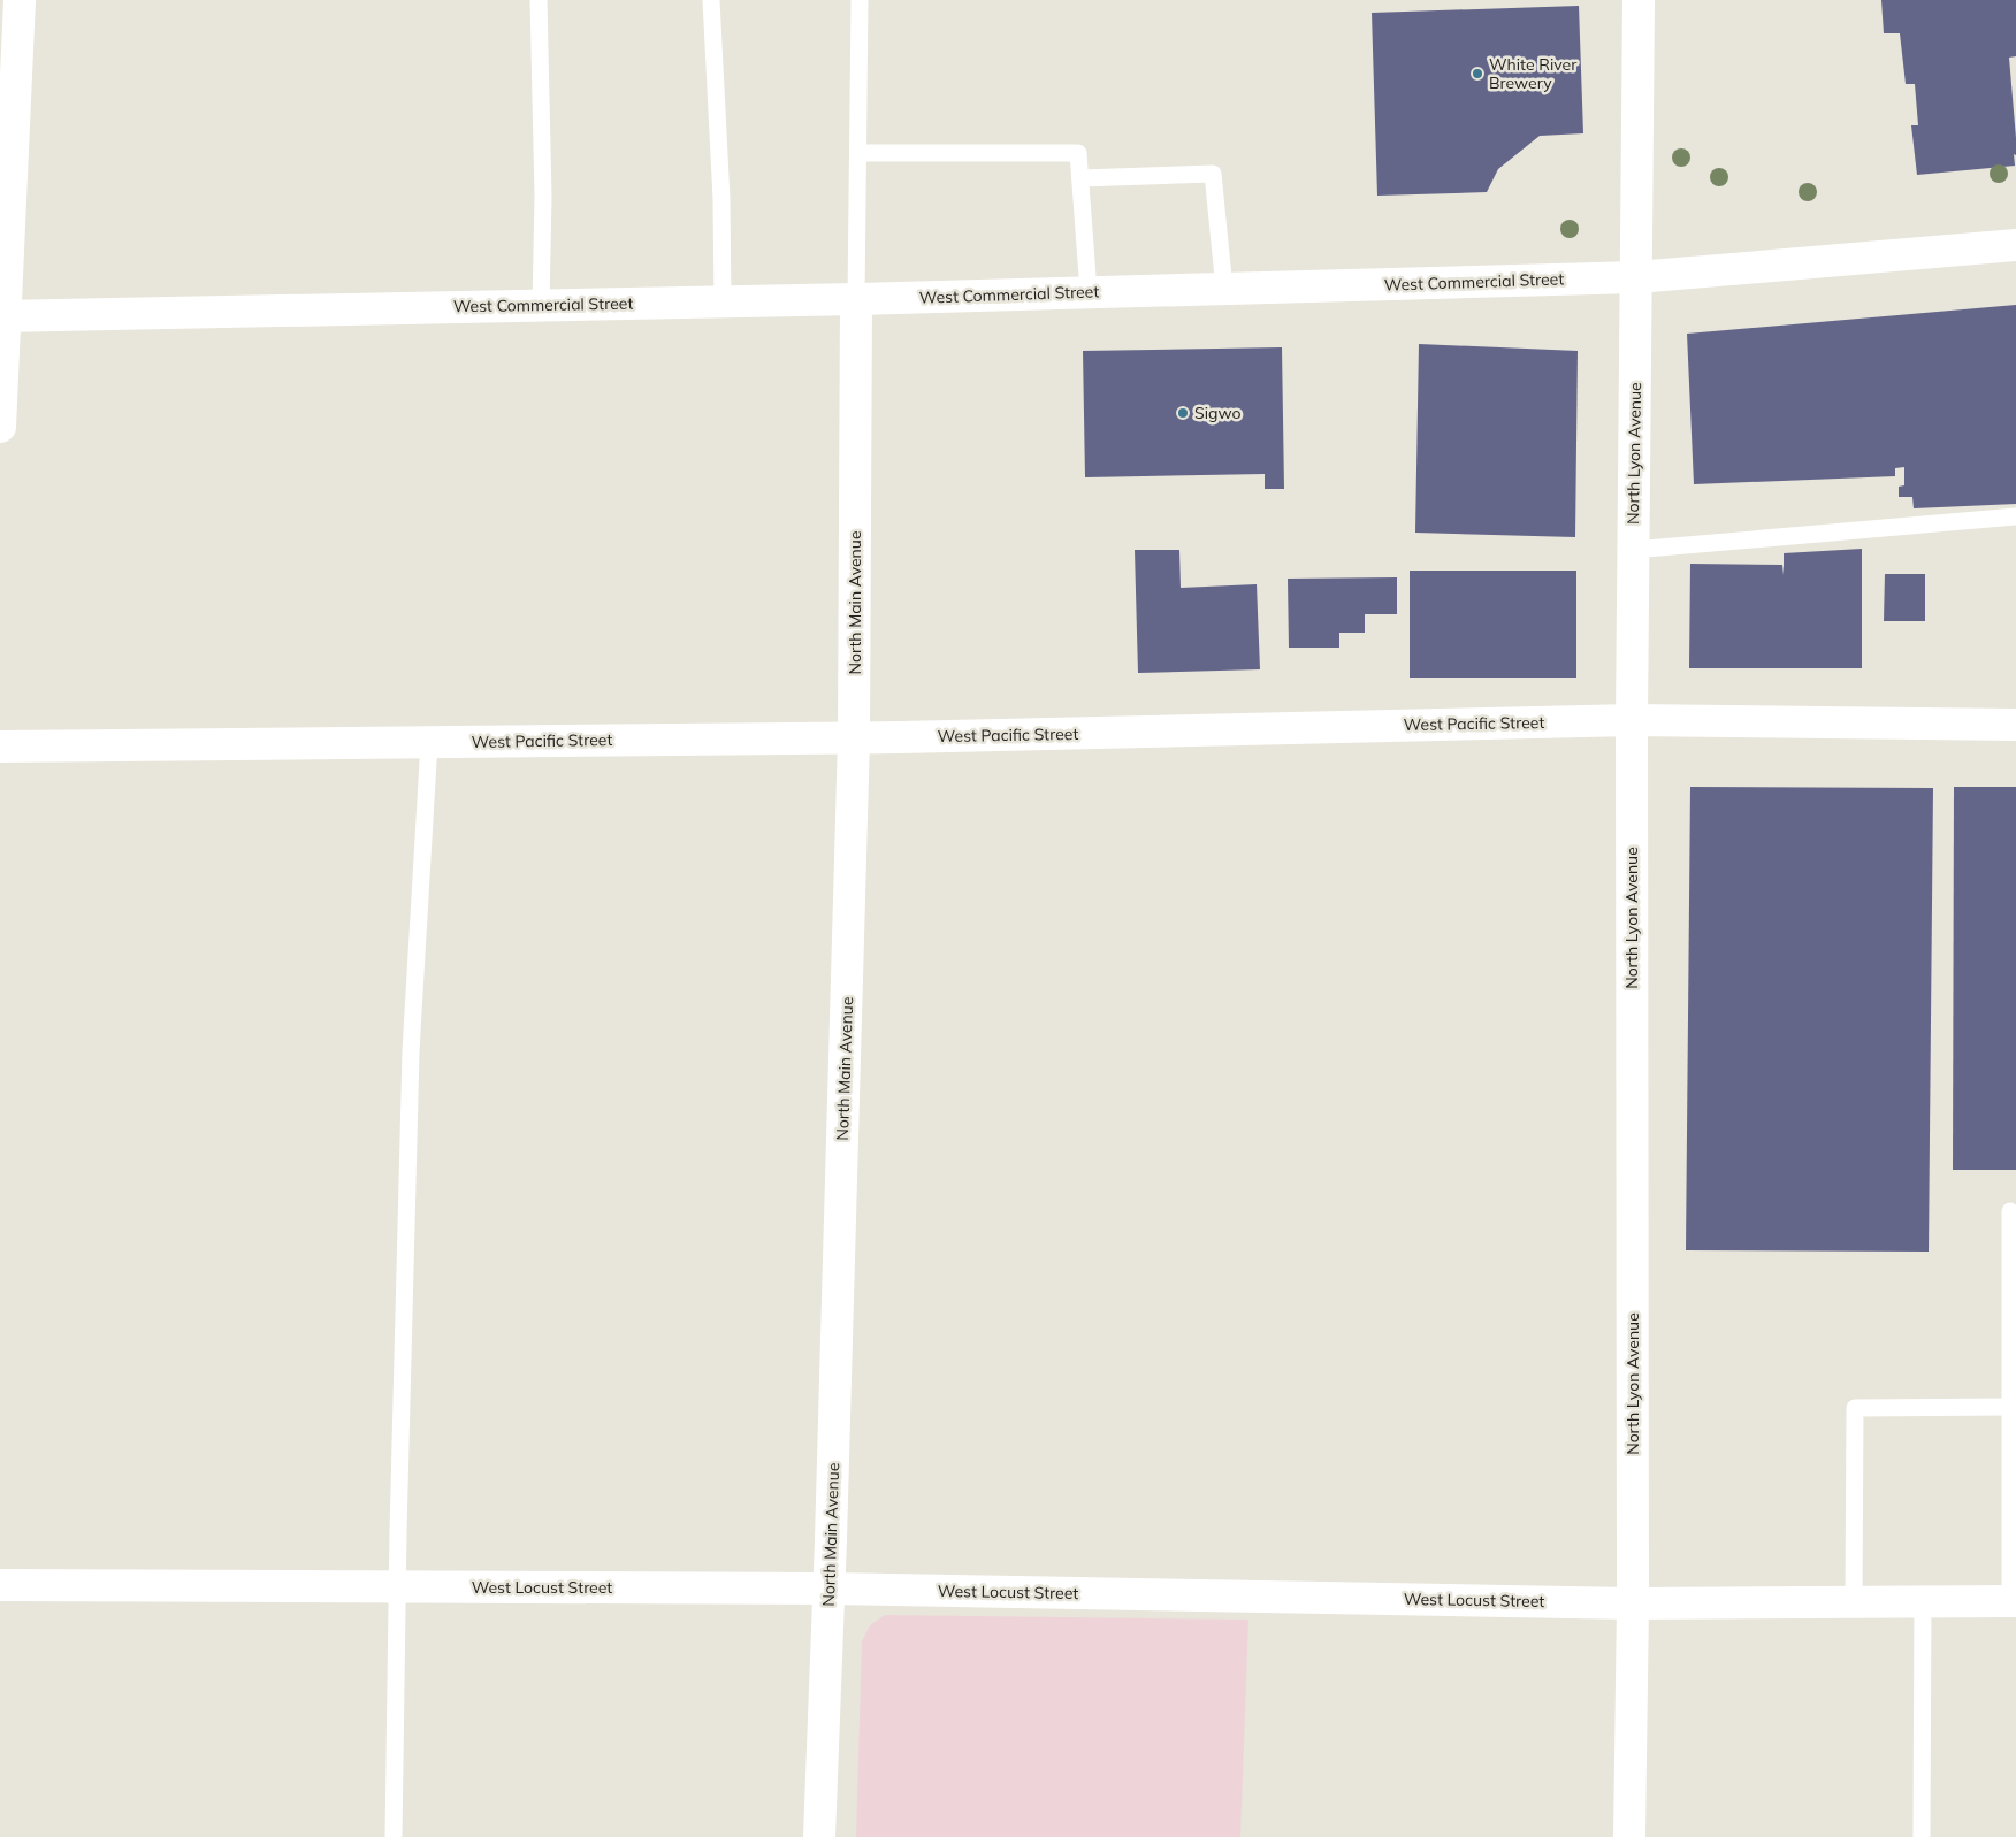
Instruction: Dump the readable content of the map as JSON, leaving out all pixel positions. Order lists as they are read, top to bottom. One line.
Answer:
{"streets":{"street":["West Commercial Street","North Lyon Avenue","North Main Avenue","West Pacific Street","West Locust Street"]},"crossings":[["West Commercial Street","North Lyon Avenue"],["West Commercial Street","North Main Avenue"],["North Lyon Avenue","West Pacific Street"],["North Lyon Avenue","West Locust Street"],["North Main Avenue","West Pacific Street"],["North Main Avenue","West Locust Street"]],"places":["White River Brewery","Sigwo"]}
